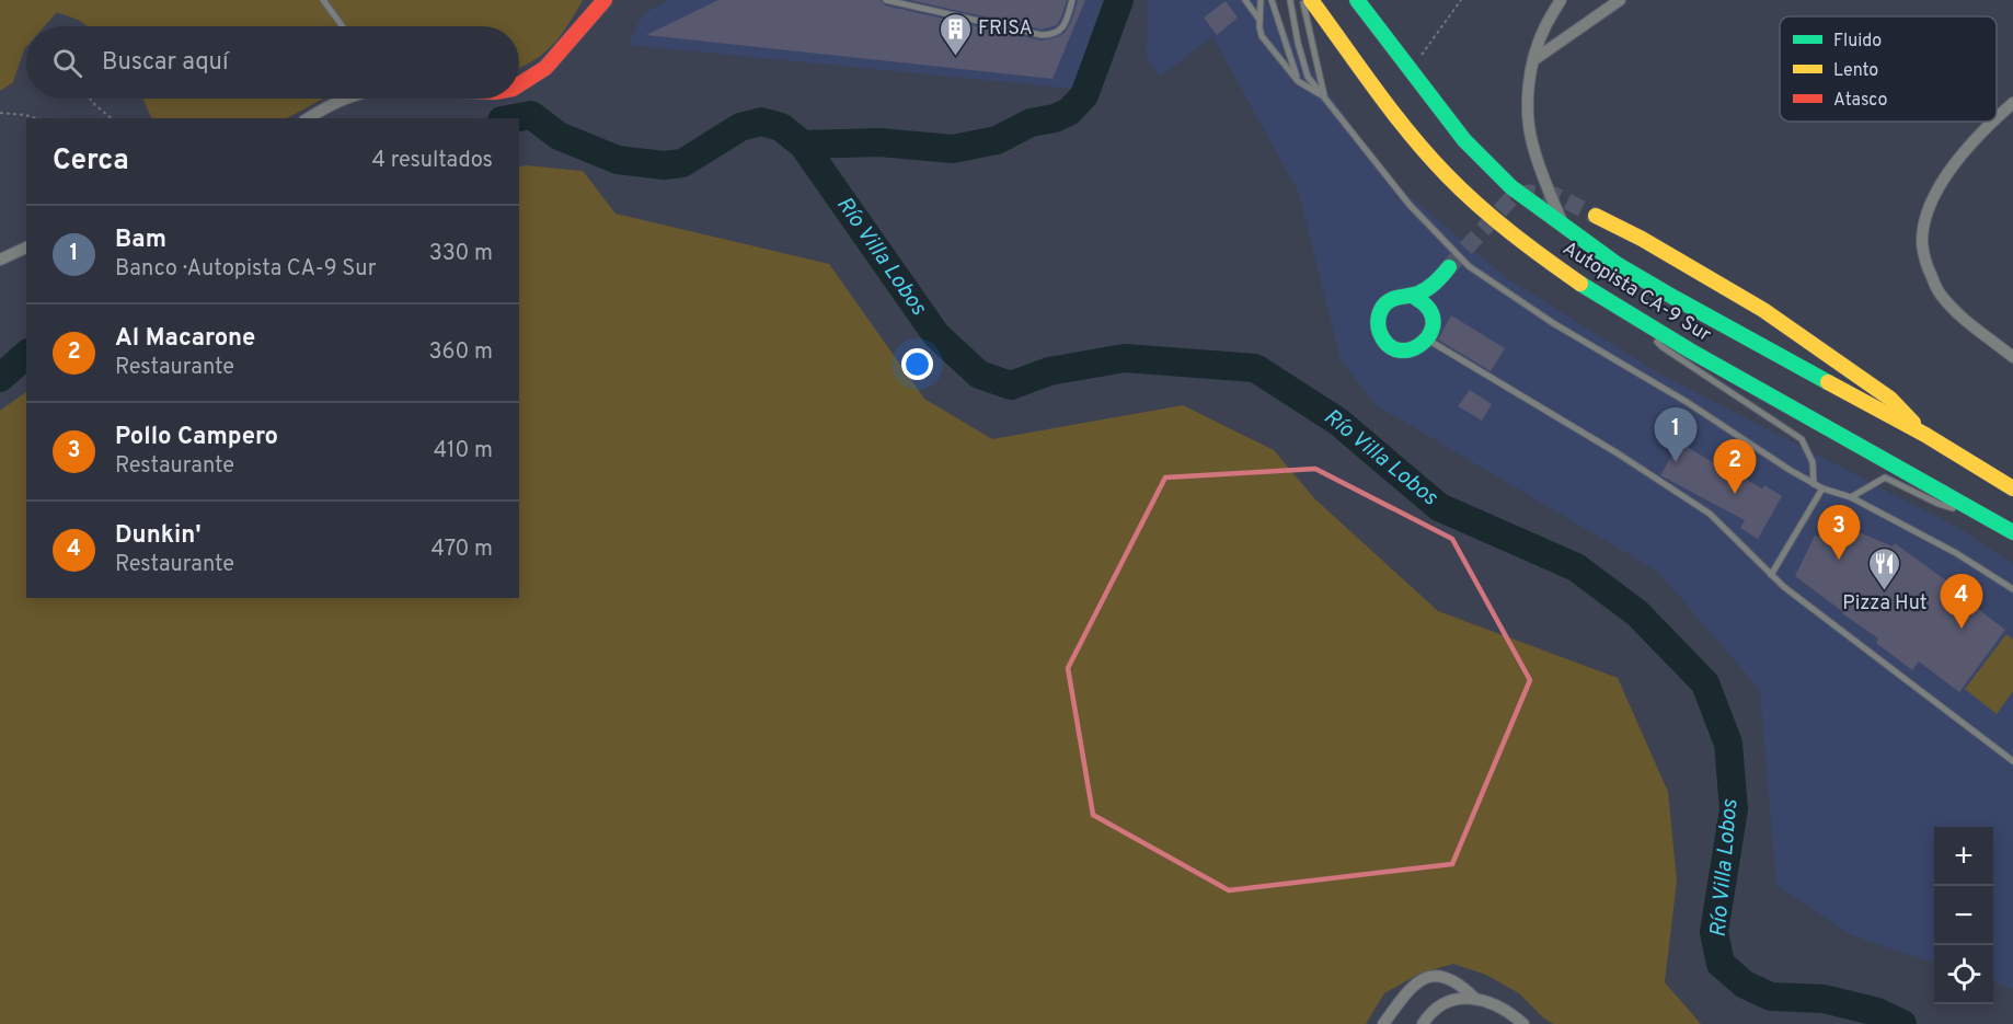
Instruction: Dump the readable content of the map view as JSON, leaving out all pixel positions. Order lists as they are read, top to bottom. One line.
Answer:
{"streets":{"main road":["Autopista CA-9 Sur"]},"water":["Río Villa Lobos"],"places":{"building":["FRISA"],"restaurant":["Pizza Hut"]},"legend":["Fluido","Lento","Atasco"],"page":{"search":"Buscar aquí","heading":["Cerca","4 resultados"],"list":[{"mark":"1","name":"Bam","note":"Banco · Autopista CA-9 Sur","value":"330 m"},{"mark":"2","name":"Al Macarone","note":"Restaurante","value":"360 m"},{"mark":"3","name":"Pollo Campero","note":"Restaurante","value":"410 m"},{"mark":"4","name":"Dunkin'","note":"Restaurante","value":"470 m"}],"pins":["1","2","3","4"],"map_buttons":["+","−"]}}
